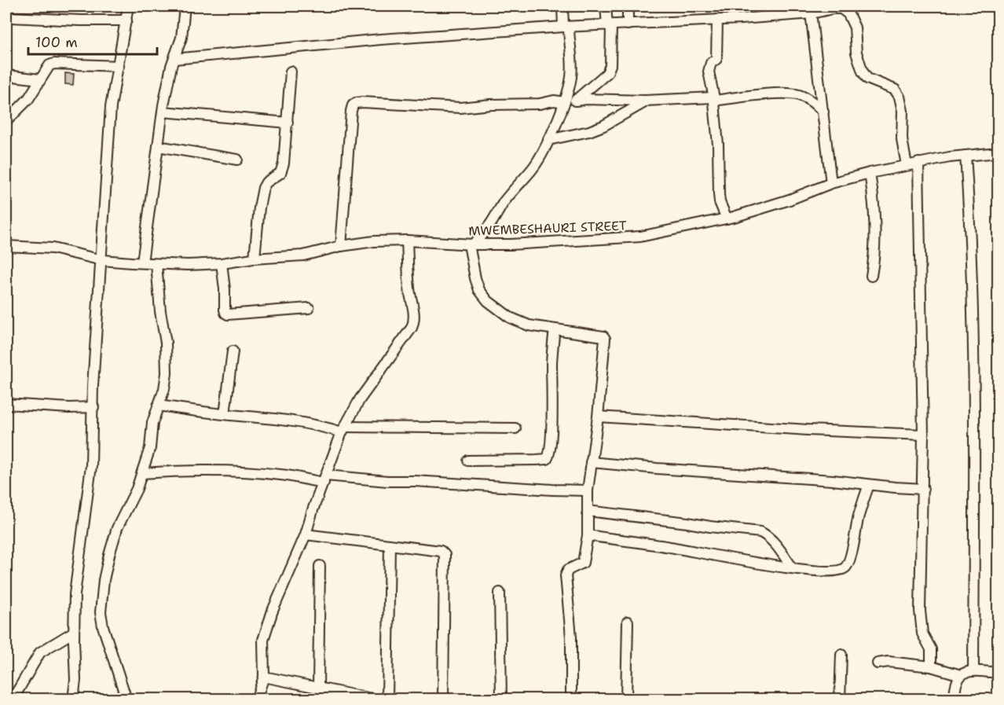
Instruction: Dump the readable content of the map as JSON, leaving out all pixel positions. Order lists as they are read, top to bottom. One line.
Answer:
{"streets":{"street":["MWEMBESHAURI STREET"]},"scale_bar":"100 m"}
